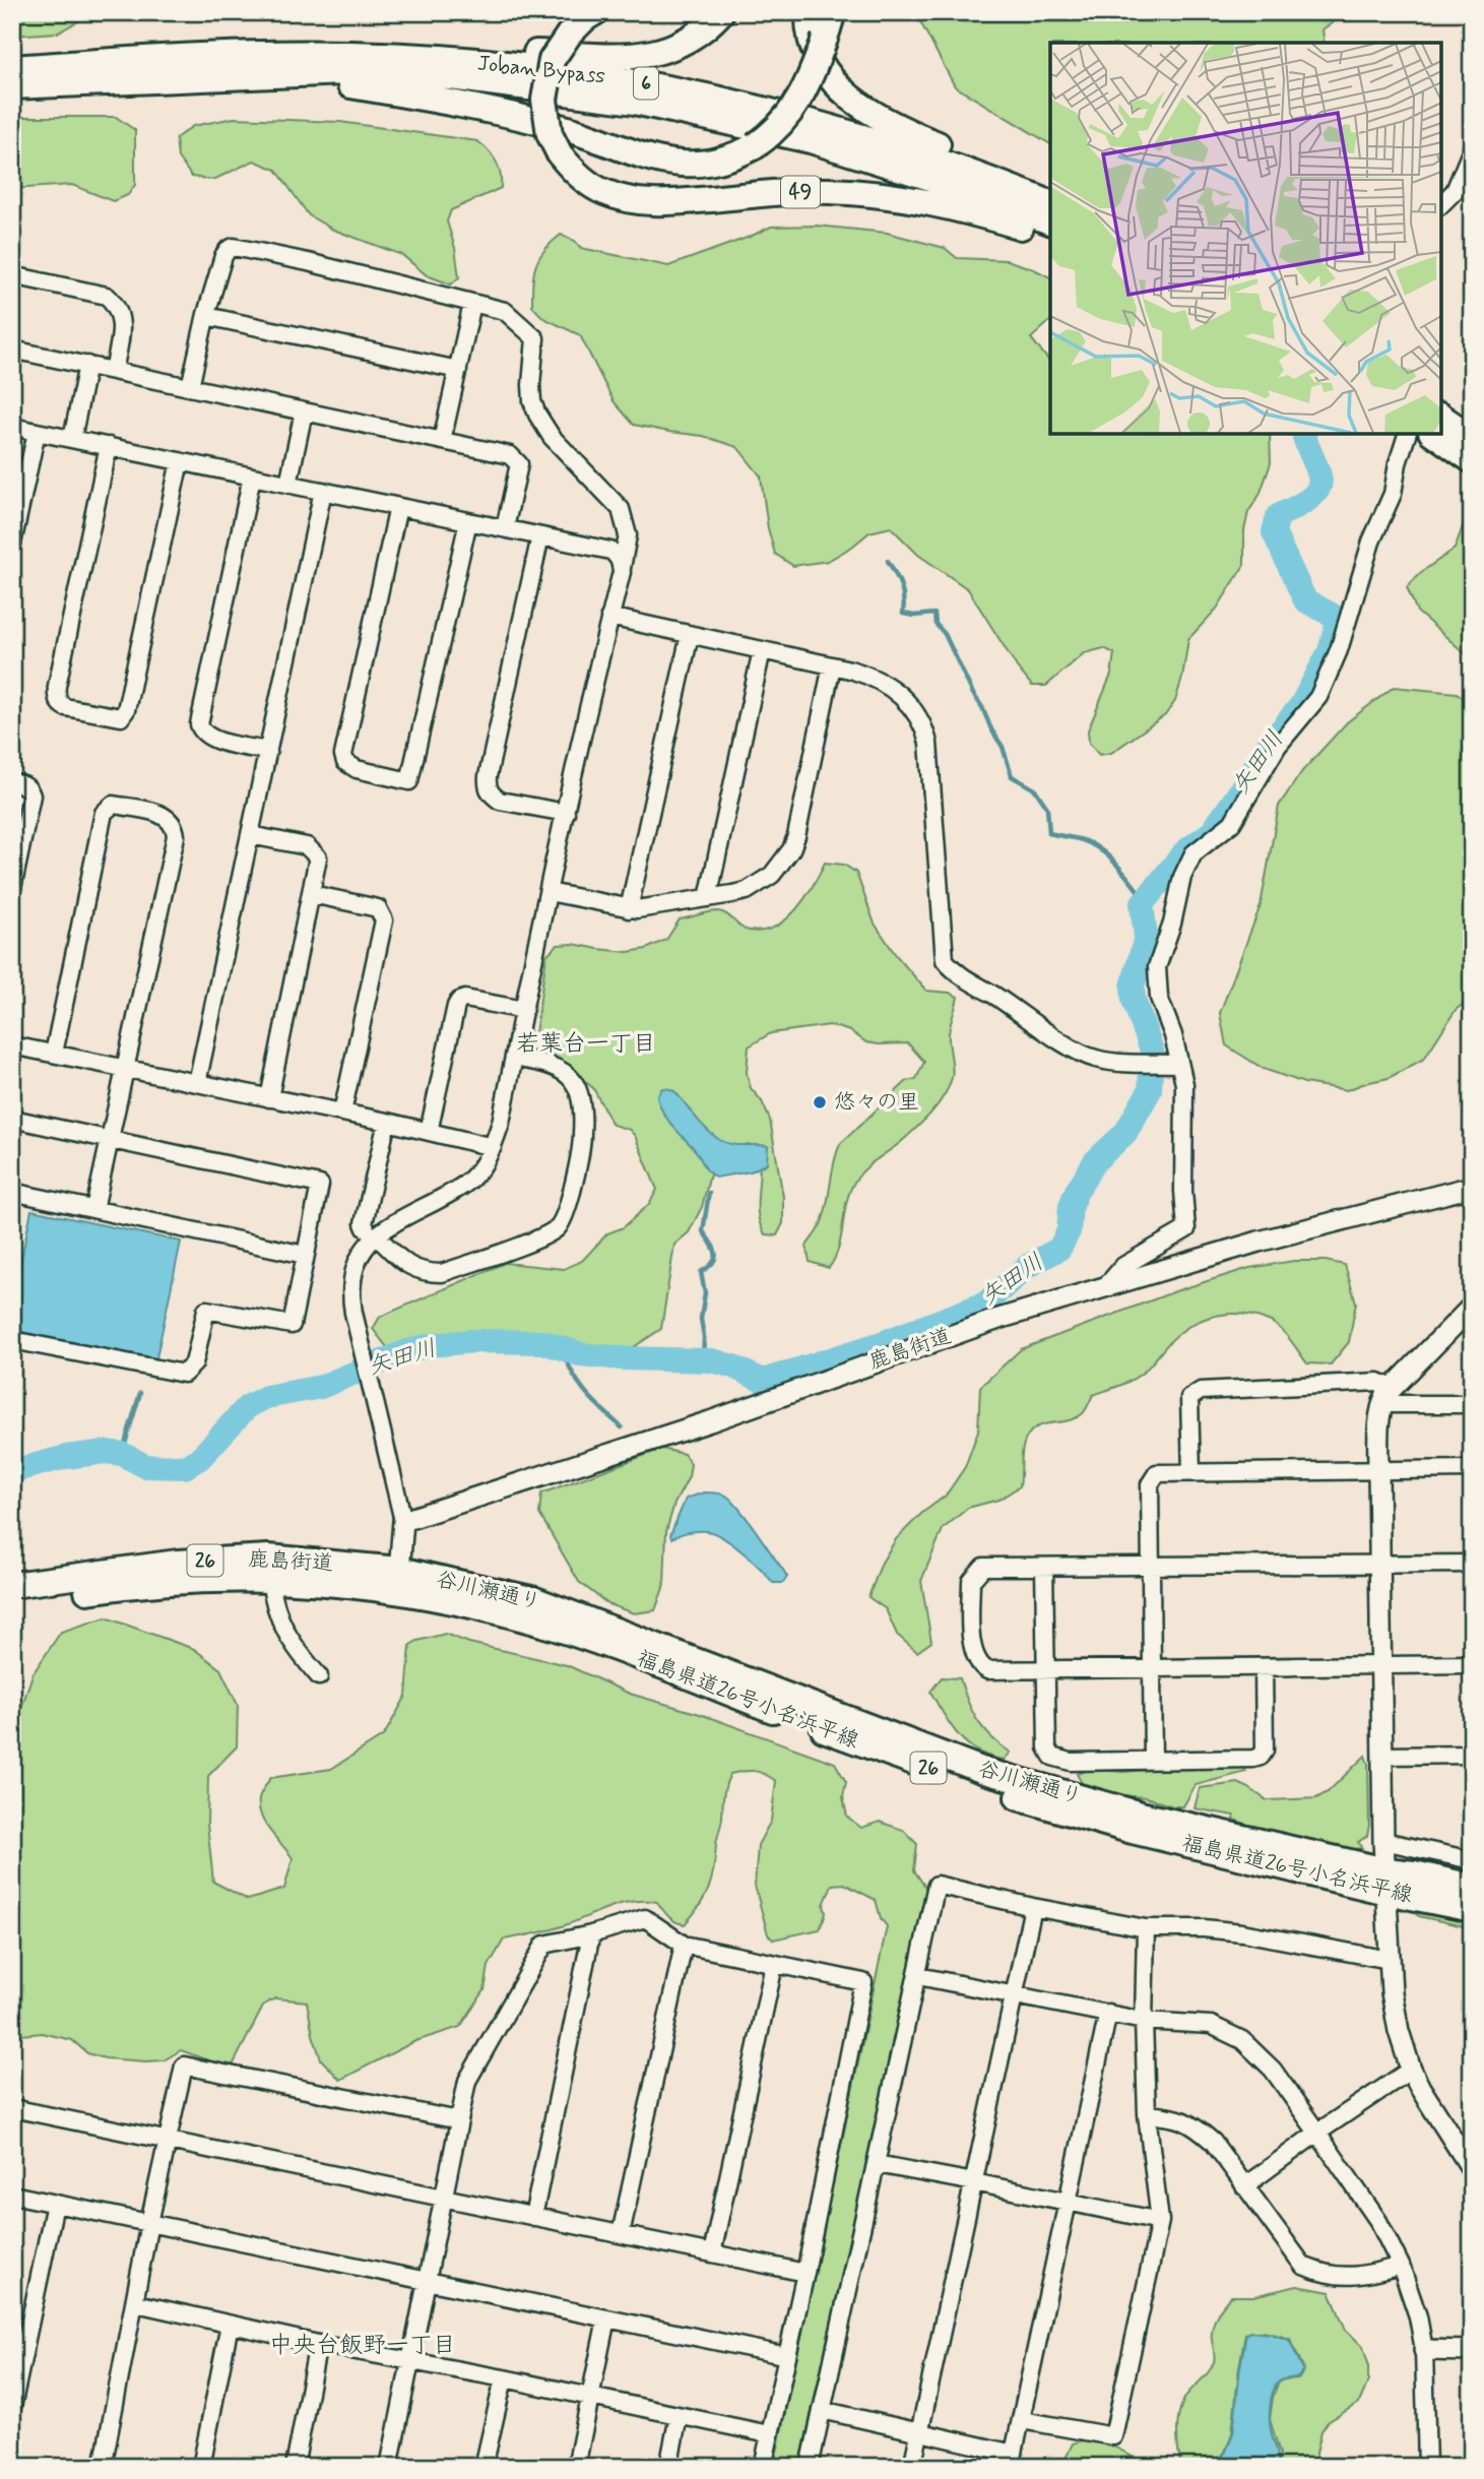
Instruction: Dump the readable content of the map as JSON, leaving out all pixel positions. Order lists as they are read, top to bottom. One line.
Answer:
{"streets":{"main road":["Joban Bypass","6","49","鹿島街道","26","谷川瀬通り","福島県道26号小名浜平線"]},"crossings":[["鹿島街道","26"],["鹿島街道","谷川瀬通り"],["26","谷川瀬通り"],["谷川瀬通り","福島県道26号小名浜平線"]],"districts":["若葉台一丁目","中央台飯野一丁目"],"water":["矢田川"],"places":["悠々の里"]}
